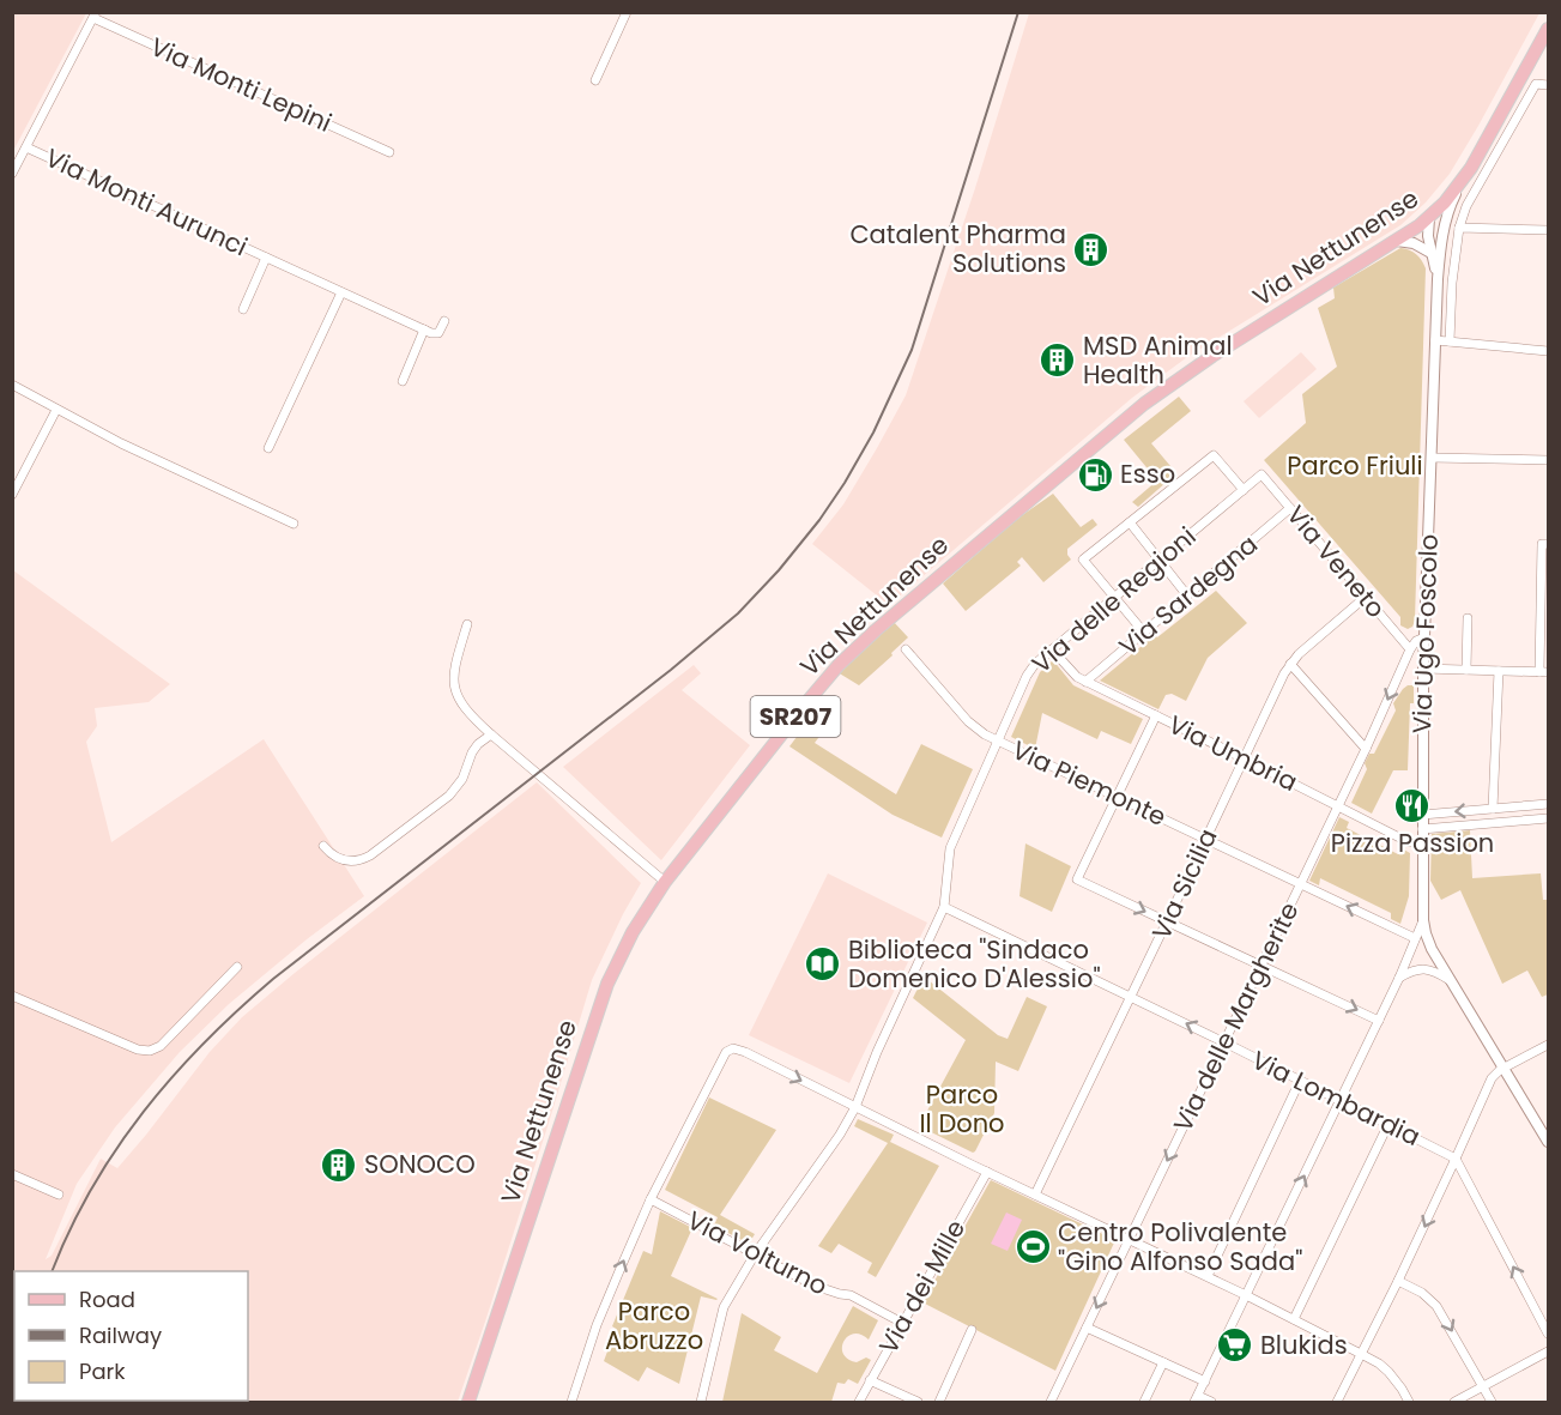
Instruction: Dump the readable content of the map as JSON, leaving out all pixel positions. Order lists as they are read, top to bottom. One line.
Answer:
{"streets":{"main road":["Via Nettunense","SR207"],"street":["Via Monti Lepini","Via Monti Aurunci","Via Veneto","Via Sardegna","Via delle Regioni","Via Ugo Foscolo","Via Umbria","Via Piemonte","Via Sicilia","Via delle Margherite","Via Lombardia","Via Volturno","Via dei Mille"]},"crossings":[["Via Nettunense","Via Ugo Foscolo"],["Via Veneto","Via Sardegna"],["Via Veneto","Via delle Regioni"],["Via Veneto","Via Sicilia"],["Via Veneto","Via delle Margherite"],["Via Sardegna","Via Umbria"],["Via delle Regioni","Via Umbria"],["Via delle Regioni","Via Piemonte"],["Via delle Regioni","Via Lombardia"],["Via delle Regioni","Via Volturno"],["Via Ugo Foscolo","Via Umbria"],["Via Ugo Foscolo","Via delle Margherite"],["Via Umbria","Via Sicilia"],["Via Umbria","Via delle Margherite"],["Via Piemonte","Via Sicilia"],["Via Piemonte","Via delle Margherite"],["Via Sicilia","Via Lombardia"],["Via delle Margherite","Via Lombardia"],["Via Volturno","Via dei Mille"]],"one_way":["Via delle Margherite"],"parks":["Parco Friuli","Parco Il Dono","Parco Abruzzo"],"places":{"building":["Catalent Pharma Solutions","MSD Animal Health","SONOCO"],"fuel station":["Esso"],"restaurant":["Pizza Passion"],"library":["Biblioteca \"Sindaco Domenico D'Alessio\""],"sports":["Centro Polivalente \"Gino Alfonso Sada\""],"supermarket":["Blukids"]},"legend":["Road","Railway","Park"]}
